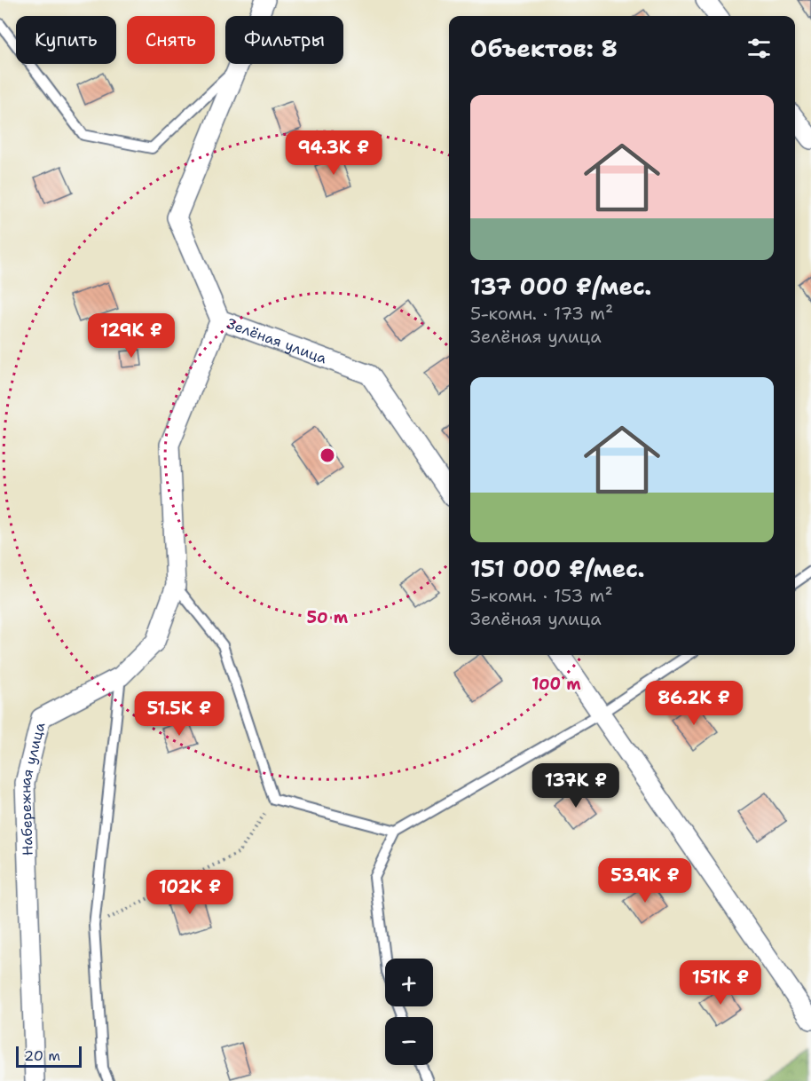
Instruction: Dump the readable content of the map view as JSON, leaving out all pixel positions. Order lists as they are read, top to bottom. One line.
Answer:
{"streets":{"street":["Зелёная улица","Набережная улица"]},"crossings":[["Зелёная улица","Набережная улица"]],"scale_bar":"20 m","page":{"chip":["Купить","Снять","Фильтры"],"heading":"Объектов: 8","list":[{"name":"137 000 ₽/мес.","note":"5-комн. · 173 m² · Зелёная улица"},{"name":"151 000 ₽/мес.","note":"5-комн. · 153 m² · Зелёная улица"}],"price":["94.3K ₽","129K ₽","86.2K ₽","51.5K ₽","137K ₽","53.9K ₽","102K ₽","151K ₽"],"map_buttons":["+","−"],"scale":"20 m"},"rings":["50 m","100 m"]}
